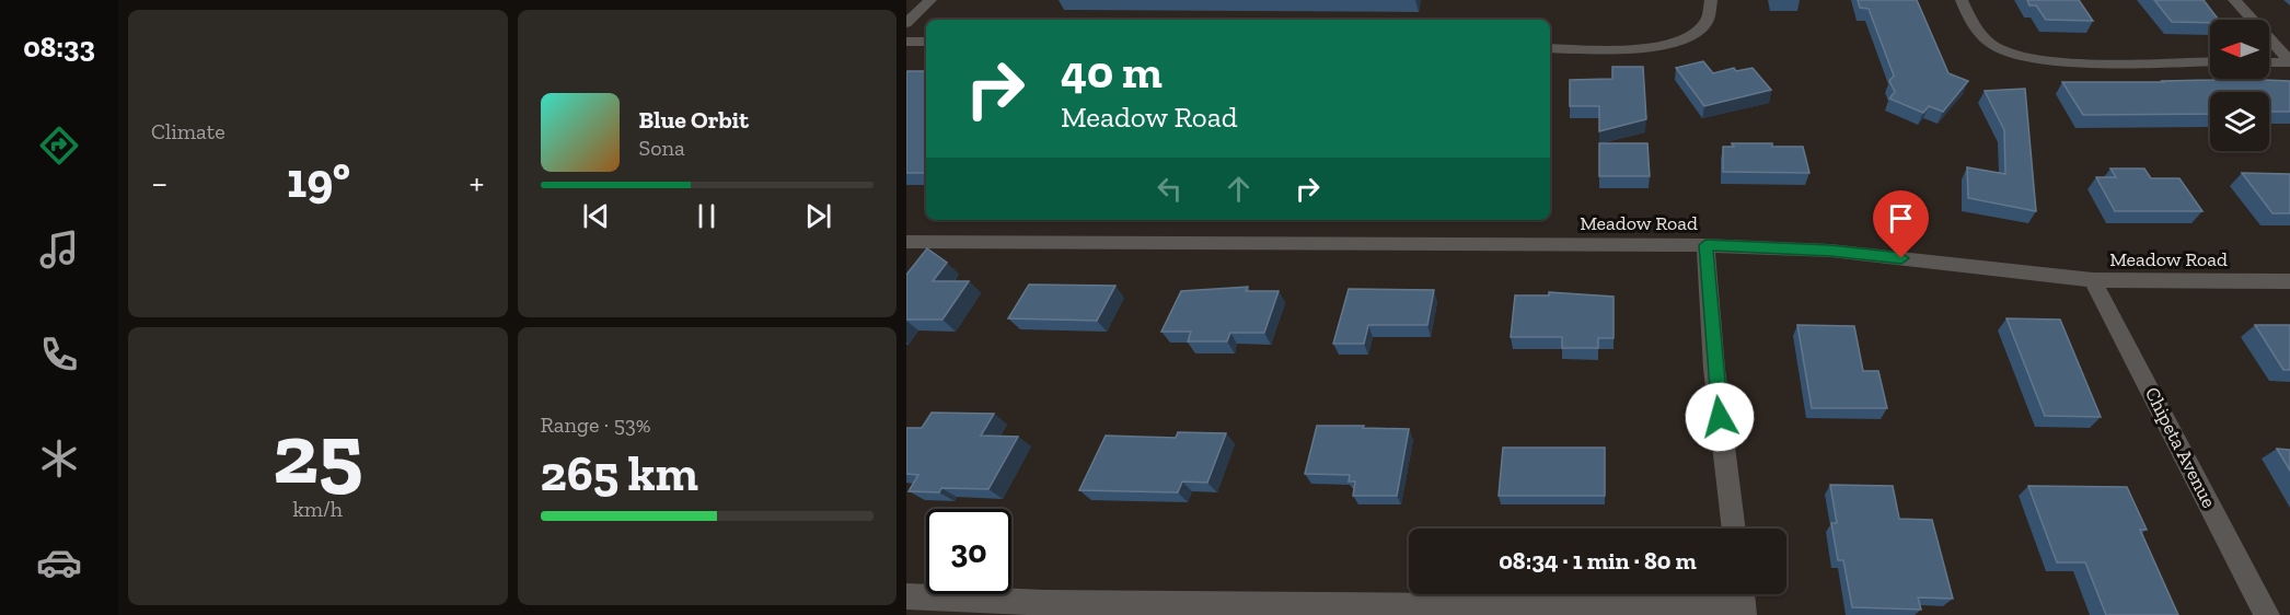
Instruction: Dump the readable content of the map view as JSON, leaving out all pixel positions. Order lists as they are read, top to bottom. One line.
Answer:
{"streets":{"street":["Meadow Road","Chipeta Avenue"]},"crossings":[["Meadow Road","Chipeta Avenue"]],"north":"left","page":{"tabs":"08:33","tile":["Climate",["25","km/h"],["Range · 53%","265 km"]],"turn":["40 m","Meadow Road"],"song":["Blue Orbit","Sona"],"heat":["−","19°","+"],"limit":"30","trip":"08:34 · 1 min · 80 m"}}
